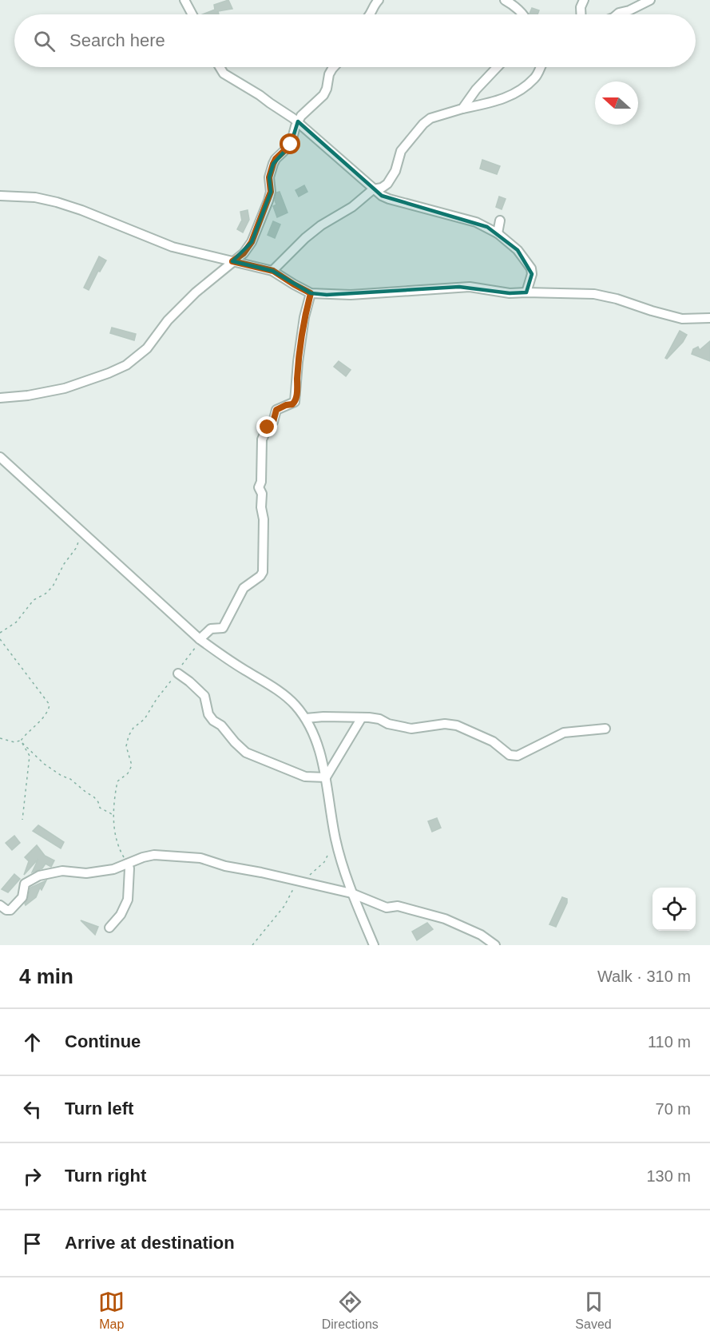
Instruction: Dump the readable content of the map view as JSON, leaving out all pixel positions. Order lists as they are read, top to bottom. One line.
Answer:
{"north":"left","page":{"search":"Search here","heading":["4 min","Walk · 310 m"],"list":[["Continue","110 m"],["Turn left","70 m"],["Turn right","130 m"],"Arrive at destination"],"nav":["Map","Directions","Saved"]}}
